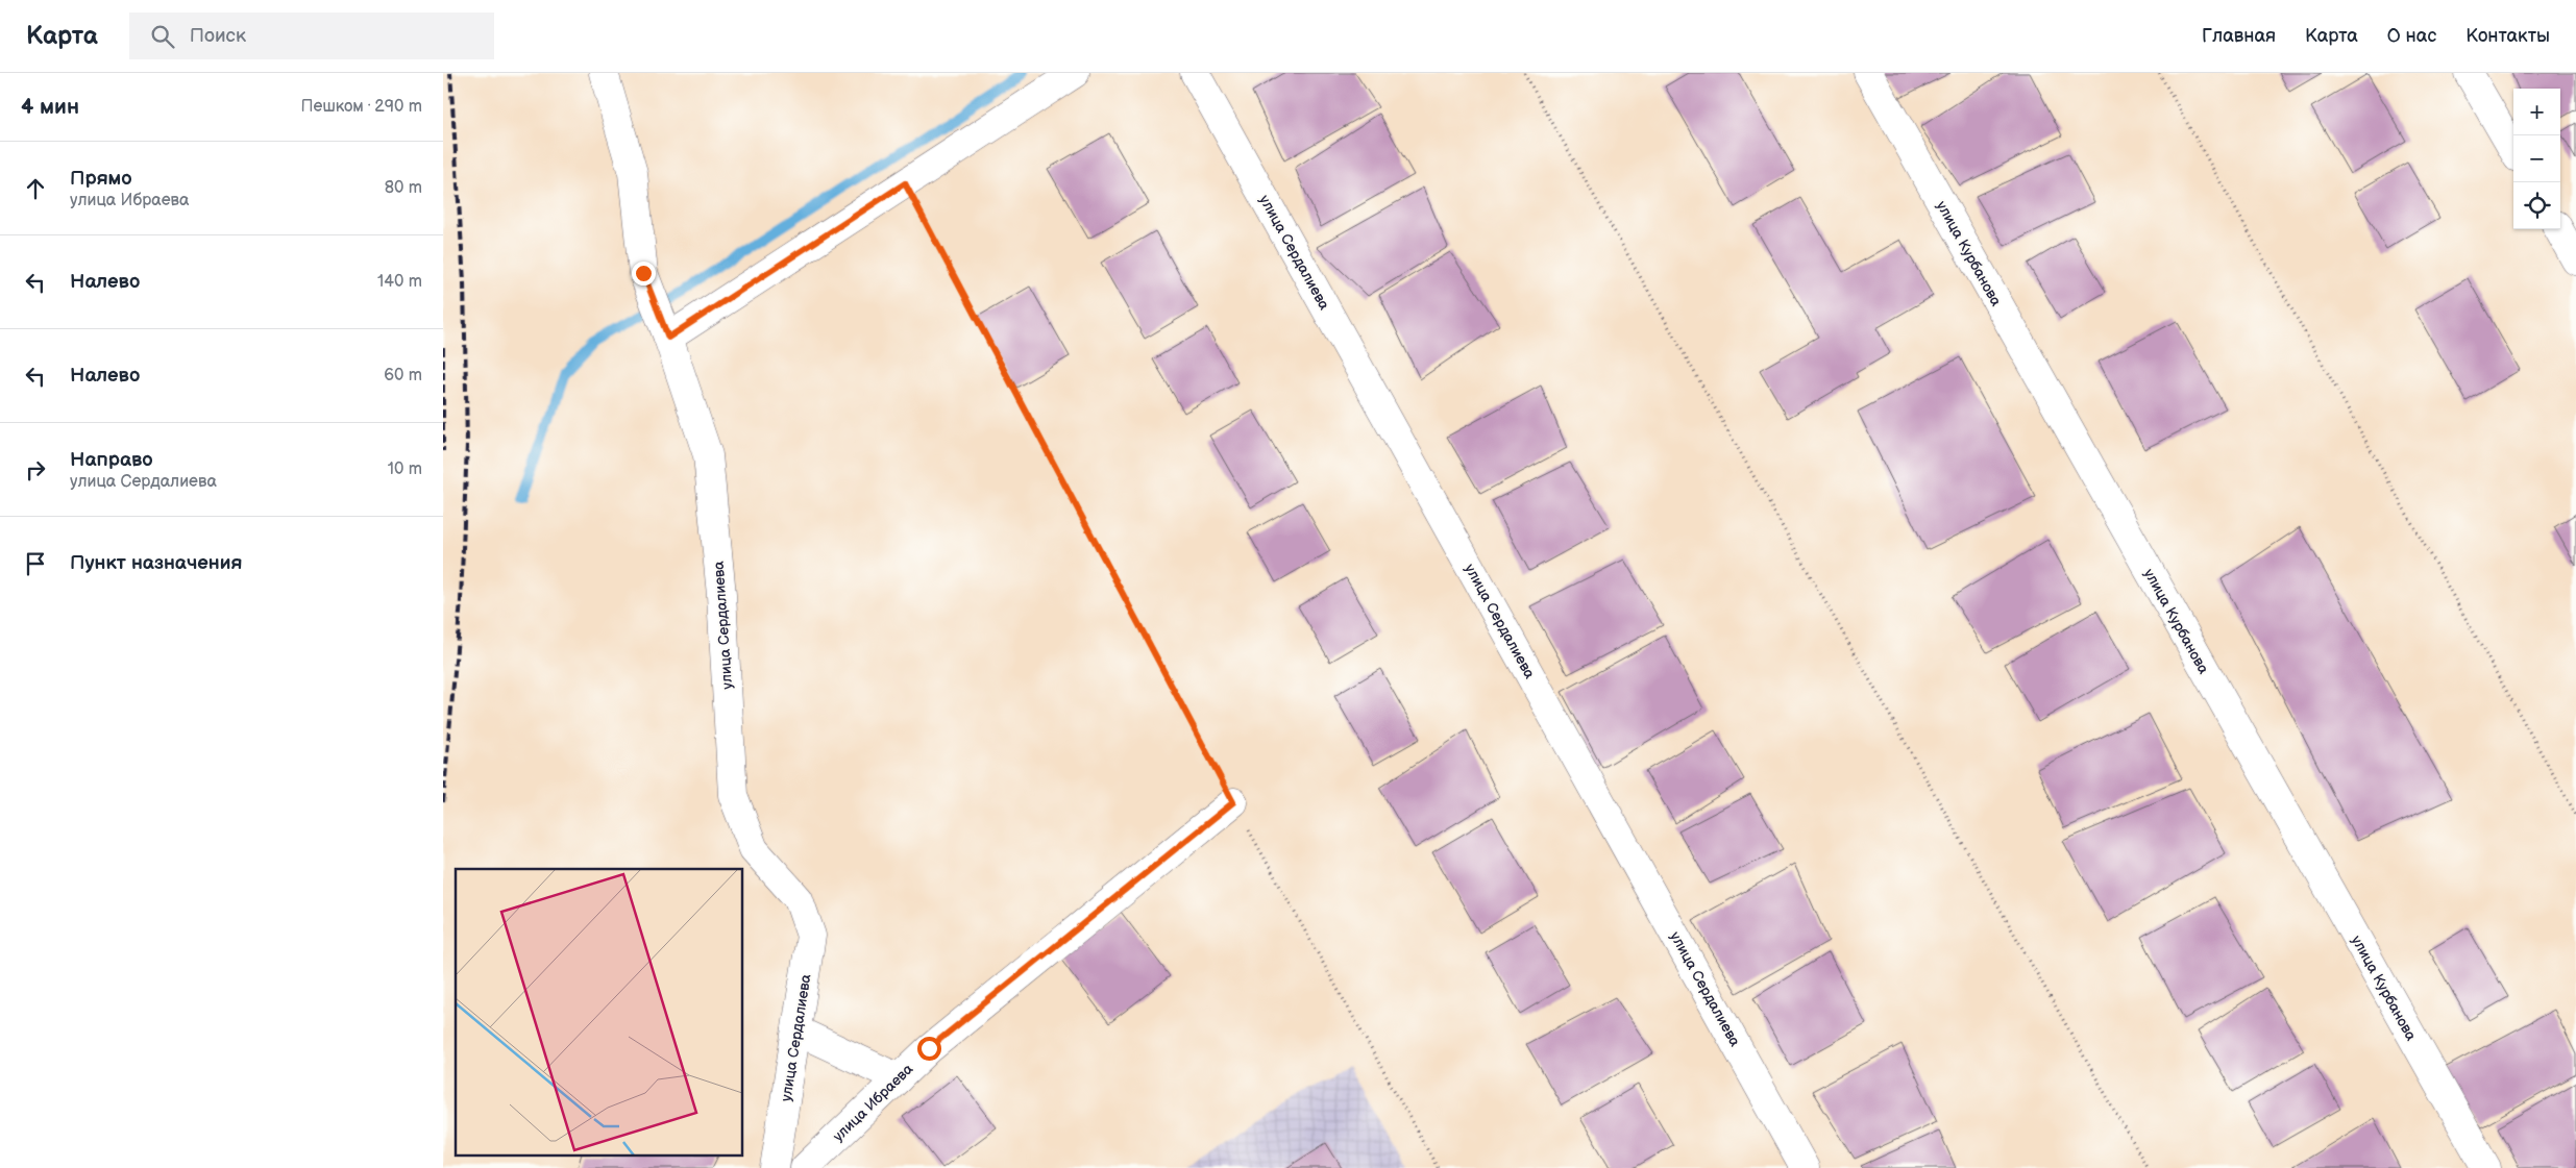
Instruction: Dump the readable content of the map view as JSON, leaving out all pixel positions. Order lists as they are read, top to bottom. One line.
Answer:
{"streets":{"street":["улица Сердалиева","улица Курбанова","улица Ибраева"]},"page":{"header":"Карта","search":"Поиск","nav":["Главная","Карта","О нас","Контакты"],"heading":["4 мин","Пешком · 290 m"],"map_buttons":["+","−"],"list":[["Прямо","улица Ибраева","80 m"],["Налево","140 m"],["Налево","60 m"],["Направо","улица Сердалиева","10 m"],"Пункт назначения"]}}
